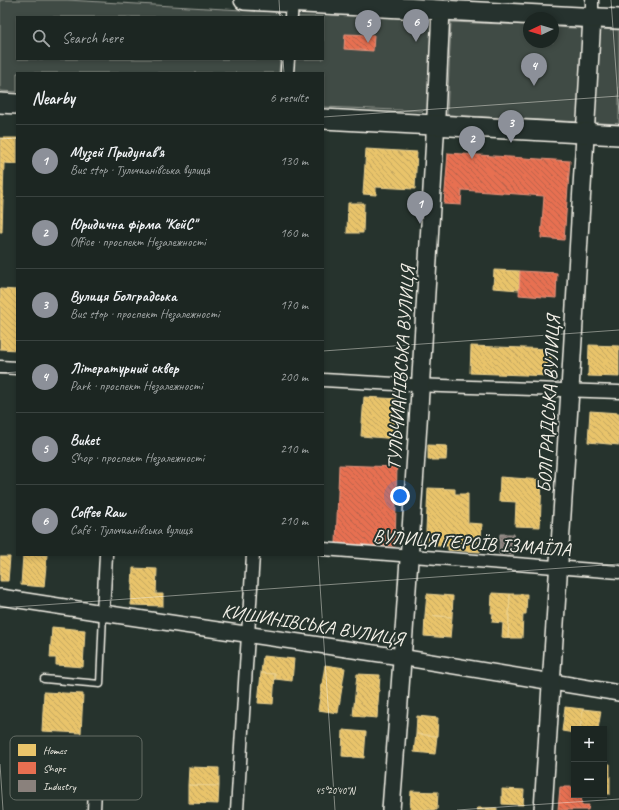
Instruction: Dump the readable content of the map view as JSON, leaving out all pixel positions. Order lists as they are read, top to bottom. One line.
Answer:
{"streets":{"main road":["ТУЛЬЧИАНІВСЬКА ВУЛИЦЯ","БОЛГРАДСЬКА ВУЛИЦЯ"],"street":["ВУЛИЦЯ ГЕРОЇВ ІЗМАЇЛА","КИШИНІВСЬКА ВУЛИЦЯ"]},"crossings":[["ТУЛЬЧИАНІВСЬКА ВУЛИЦЯ","ВУЛИЦЯ ГЕРОЇВ ІЗМАЇЛА"],["ТУЛЬЧИАНІВСЬКА ВУЛИЦЯ","КИШИНІВСЬКА ВУЛИЦЯ"],["БОЛГРАДСЬКА ВУЛИЦЯ","ВУЛИЦЯ ГЕРОЇВ ІЗМАЇЛА"],["БОЛГРАДСЬКА ВУЛИЦЯ","КИШИНІВСЬКА ВУЛИЦЯ"]],"legend":["Homes","Shops","Industry"],"north":"left","page":{"pins":["6","5","4","3","2","1"],"search":"Search here","heading":["Nearby","6 results"],"list":[{"mark":"1","name":"Музей Придунав'я","note":"Bus stop · Тульчианівська вулиця","value":"130 m"},{"mark":"2","name":"Юридична фірма \"КейС\"","note":"Office · проспект Незалежності","value":"160 m"},{"mark":"3","name":"Вулиця Болградська","note":"Bus stop · проспект Незалежності","value":"170 m"},{"mark":"4","name":"Літературний сквер","note":"Park · проспект Незалежності","value":"200 m"},{"mark":"5","name":"Buket","note":"Shop · проспект Незалежності","value":"210 m"},{"mark":"6","name":"Coffee Raw","note":"Café · Тульчианівська вулиця","value":"210 m"}],"map_buttons":["+","−"]},"coordinates":["45°20'40\"N"]}
